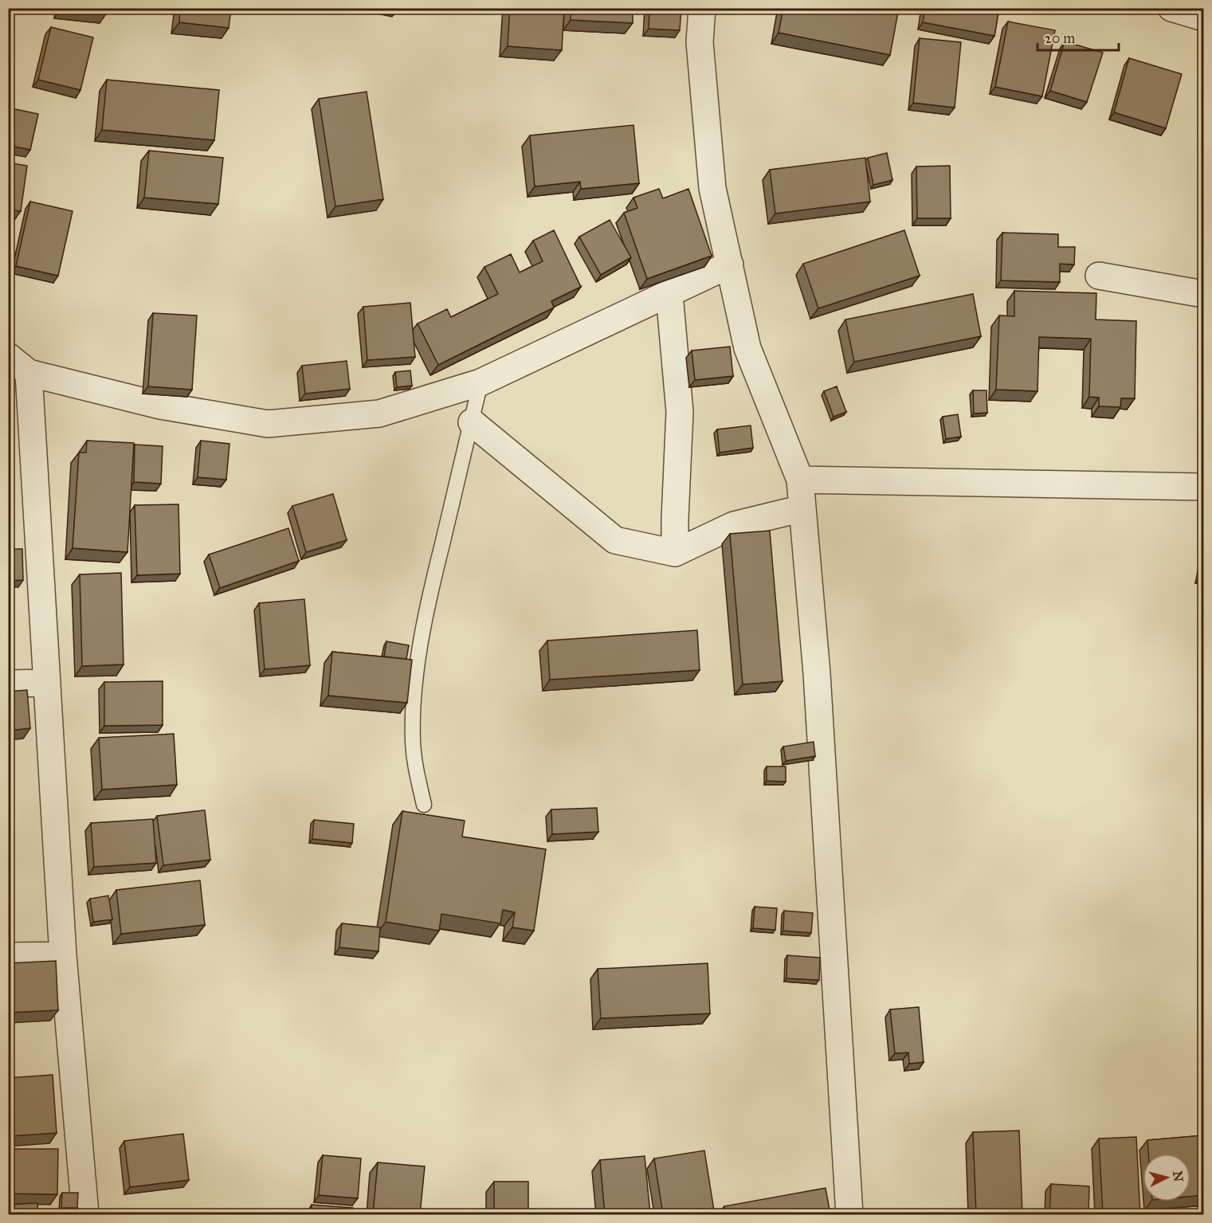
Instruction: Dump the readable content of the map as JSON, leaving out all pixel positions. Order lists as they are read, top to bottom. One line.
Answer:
{"scale_bar":"20 m","north":"right"}
